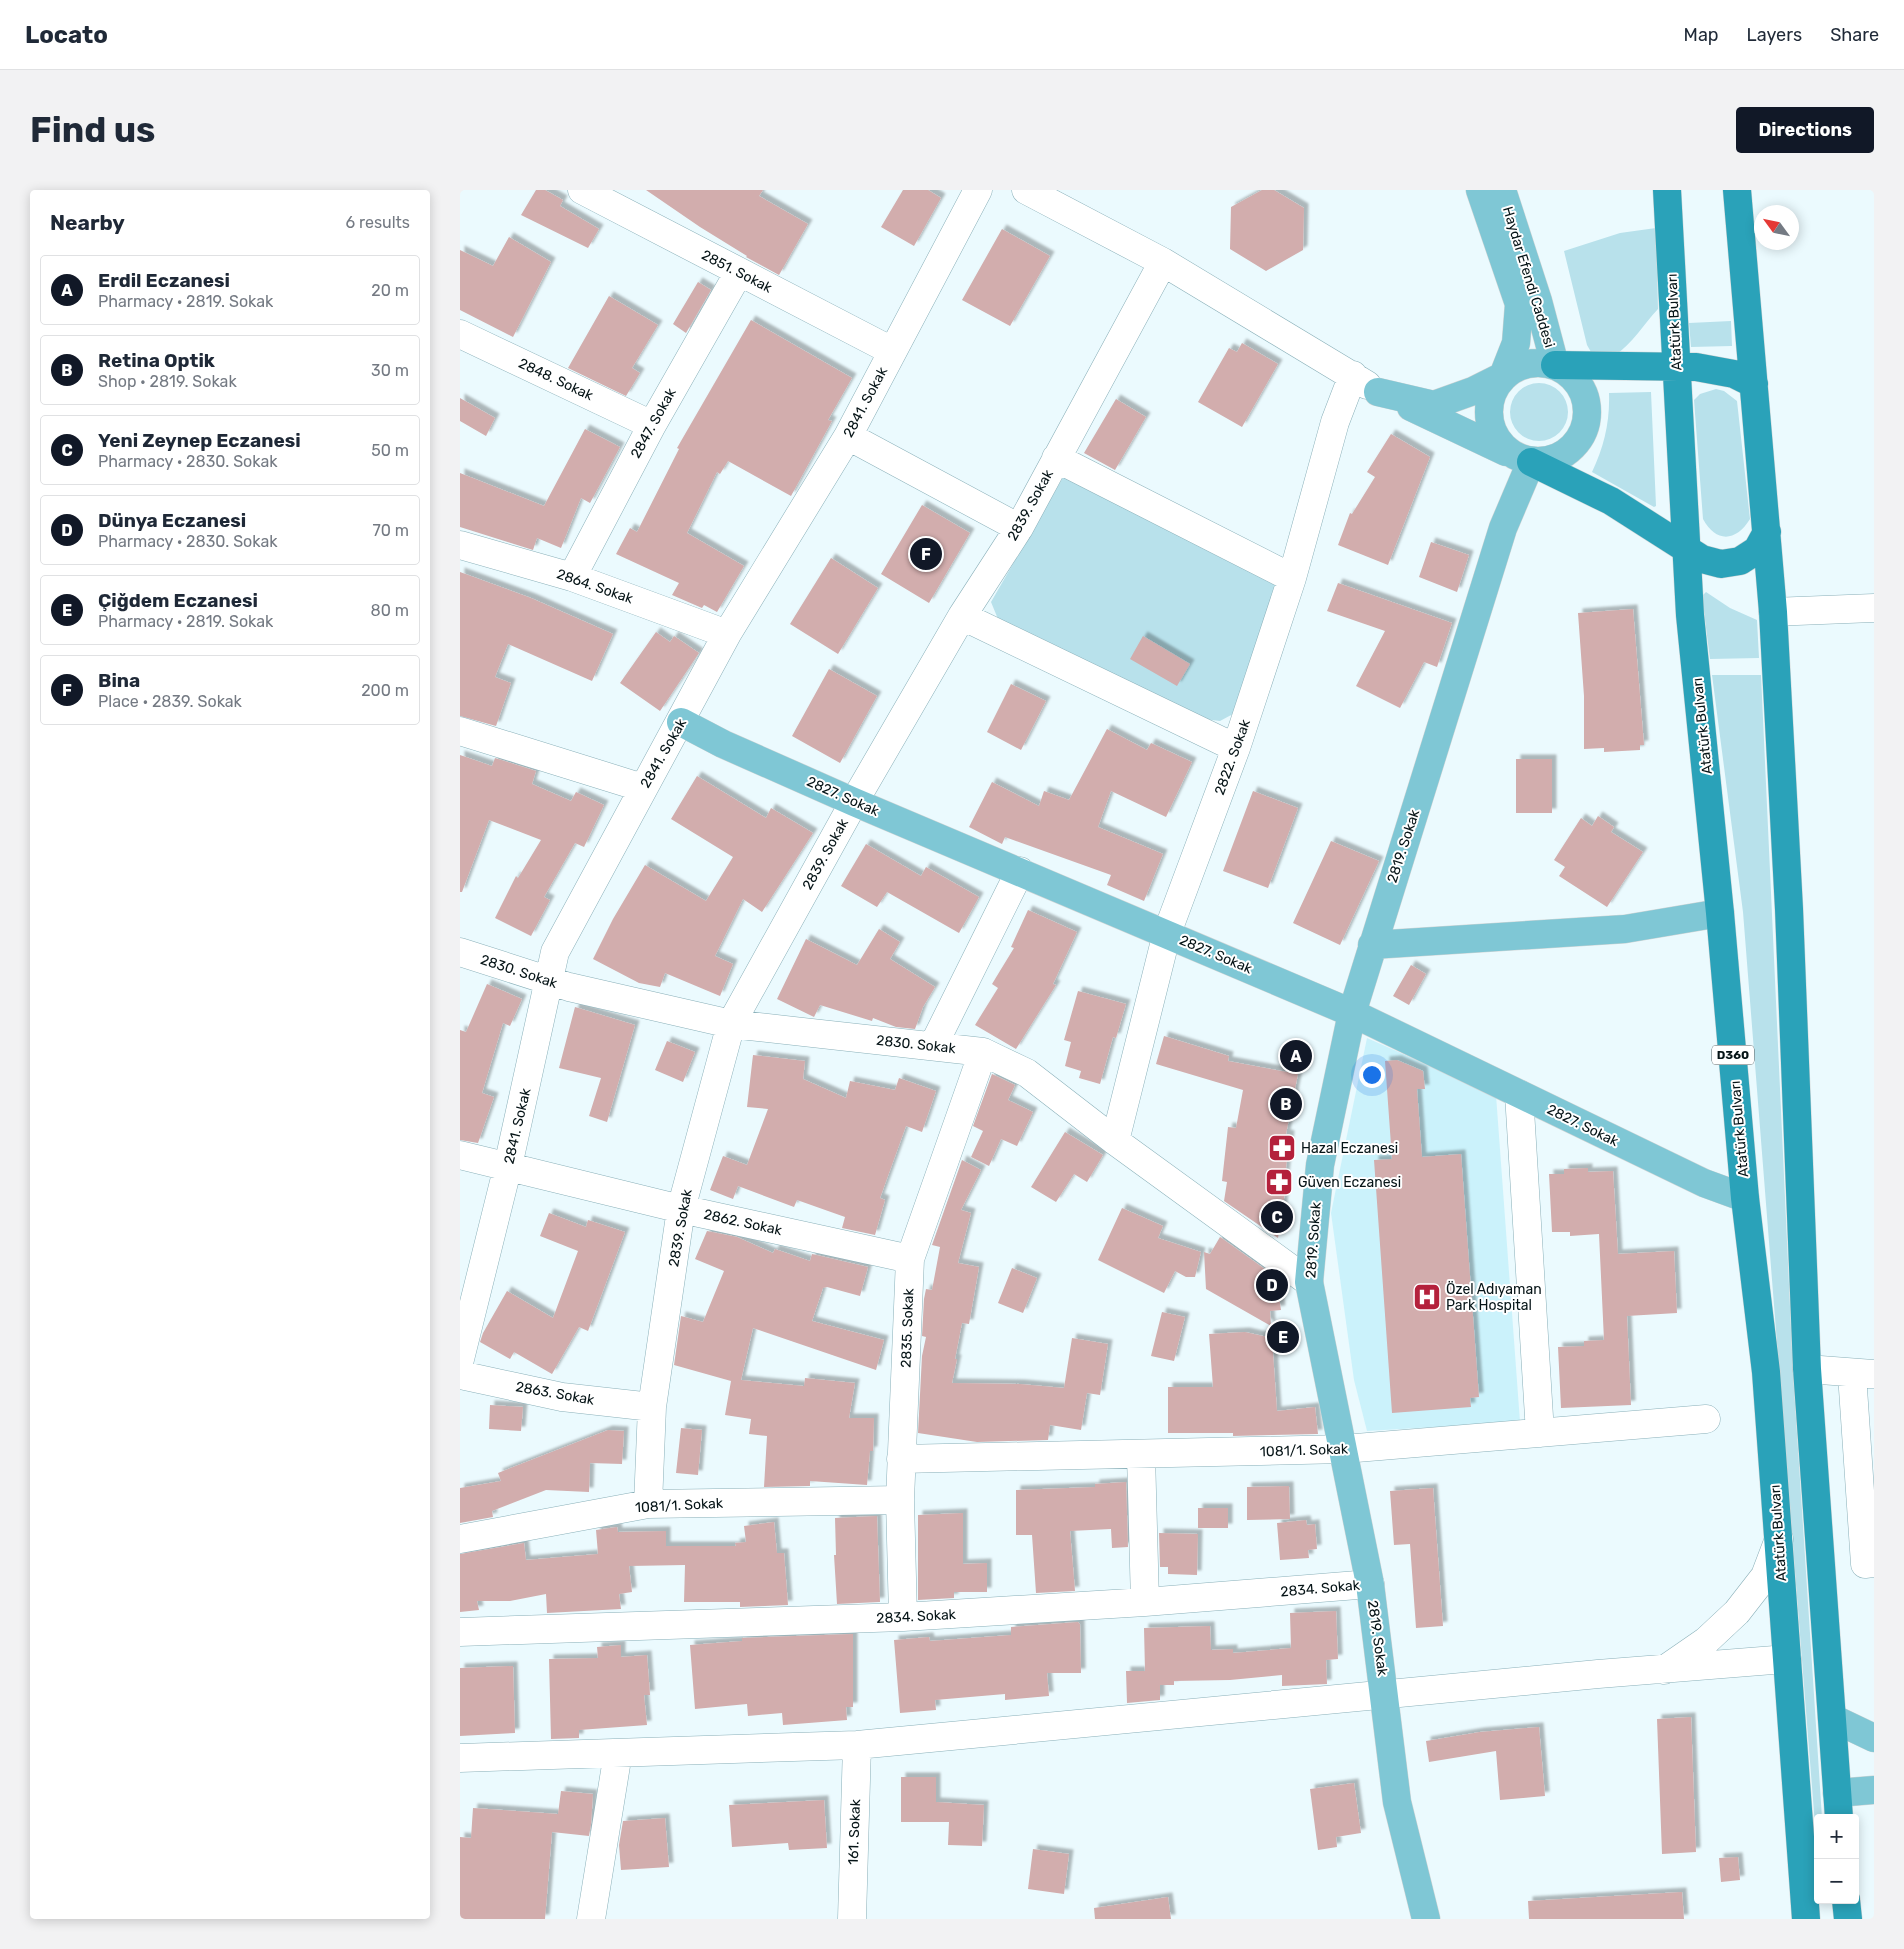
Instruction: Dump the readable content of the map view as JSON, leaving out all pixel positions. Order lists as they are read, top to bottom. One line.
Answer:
{"streets":{"highway":["Atatürk Bulvarı","D360"],"main road":["Haydar Efendi Caddesi","2827. Sokak","2819. Sokak"],"street":["2851. Sokak","2848. Sokak","2841. Sokak","2847. Sokak","2839. Sokak","2864. Sokak","2822. Sokak","2830. Sokak","2862. Sokak","2835. Sokak","2863. Sokak","1081/1. Sokak","2834. Sokak","161. Sokak"]},"crossings":[["2851. Sokak","2841. Sokak"],["2851. Sokak","2847. Sokak"],["Haydar Efendi Caddesi","2819. Sokak"],["Atatürk Bulvarı","2827. Sokak"],["2848. Sokak","2847. Sokak"],["2841. Sokak","2864. Sokak"],["2841. Sokak","2827. Sokak"],["2841. Sokak","2830. Sokak"],["2841. Sokak","2862. Sokak"],["2847. Sokak","2864. Sokak"],["2839. Sokak","2827. Sokak"],["2839. Sokak","2830. Sokak"],["2839. Sokak","2862. Sokak"],["2839. Sokak","2863. Sokak"],["2839. Sokak","1081/1. Sokak"],["2822. Sokak","2827. Sokak"],["2822. Sokak","2830. Sokak"],["2827. Sokak","2819. Sokak"],["2819. Sokak","2830. Sokak"],["2819. Sokak","1081/1. Sokak"],["2819. Sokak","2834. Sokak"],["2830. Sokak","2835. Sokak"],["2862. Sokak","2835. Sokak"],["2835. Sokak","1081/1. Sokak"],["2835. Sokak","2834. Sokak"]],"places":{"pharmacy":["Hazal Eczanesi","Güven Eczanesi"],"hospital":["Özel Adıyaman Park Hospital"]},"north":"top left","page":{"header":"Locato","nav":["Map","Layers","Share"],"buttons":"Directions","title":"Find us","heading":["Nearby","6 results"],"list":[{"mark":"A","name":"Erdil Eczanesi","note":"Pharmacy · 2819. Sokak","value":"20 m"},{"mark":"B","name":"Retina Optik","note":"Shop · 2819. Sokak","value":"30 m"},{"mark":"C","name":"Yeni Zeynep Eczanesi","note":"Pharmacy · 2830. Sokak","value":"50 m"},{"mark":"D","name":"Dünya Eczanesi","note":"Pharmacy · 2830. Sokak","value":"70 m"},{"mark":"E","name":"Çiğdem Eczanesi","note":"Pharmacy · 2819. Sokak","value":"80 m"},{"mark":"F","name":"Bina","note":"Place · 2839. Sokak","value":"200 m"}],"pins":["F","A","B","C","D","E"],"map_buttons":["+","−"]}}
